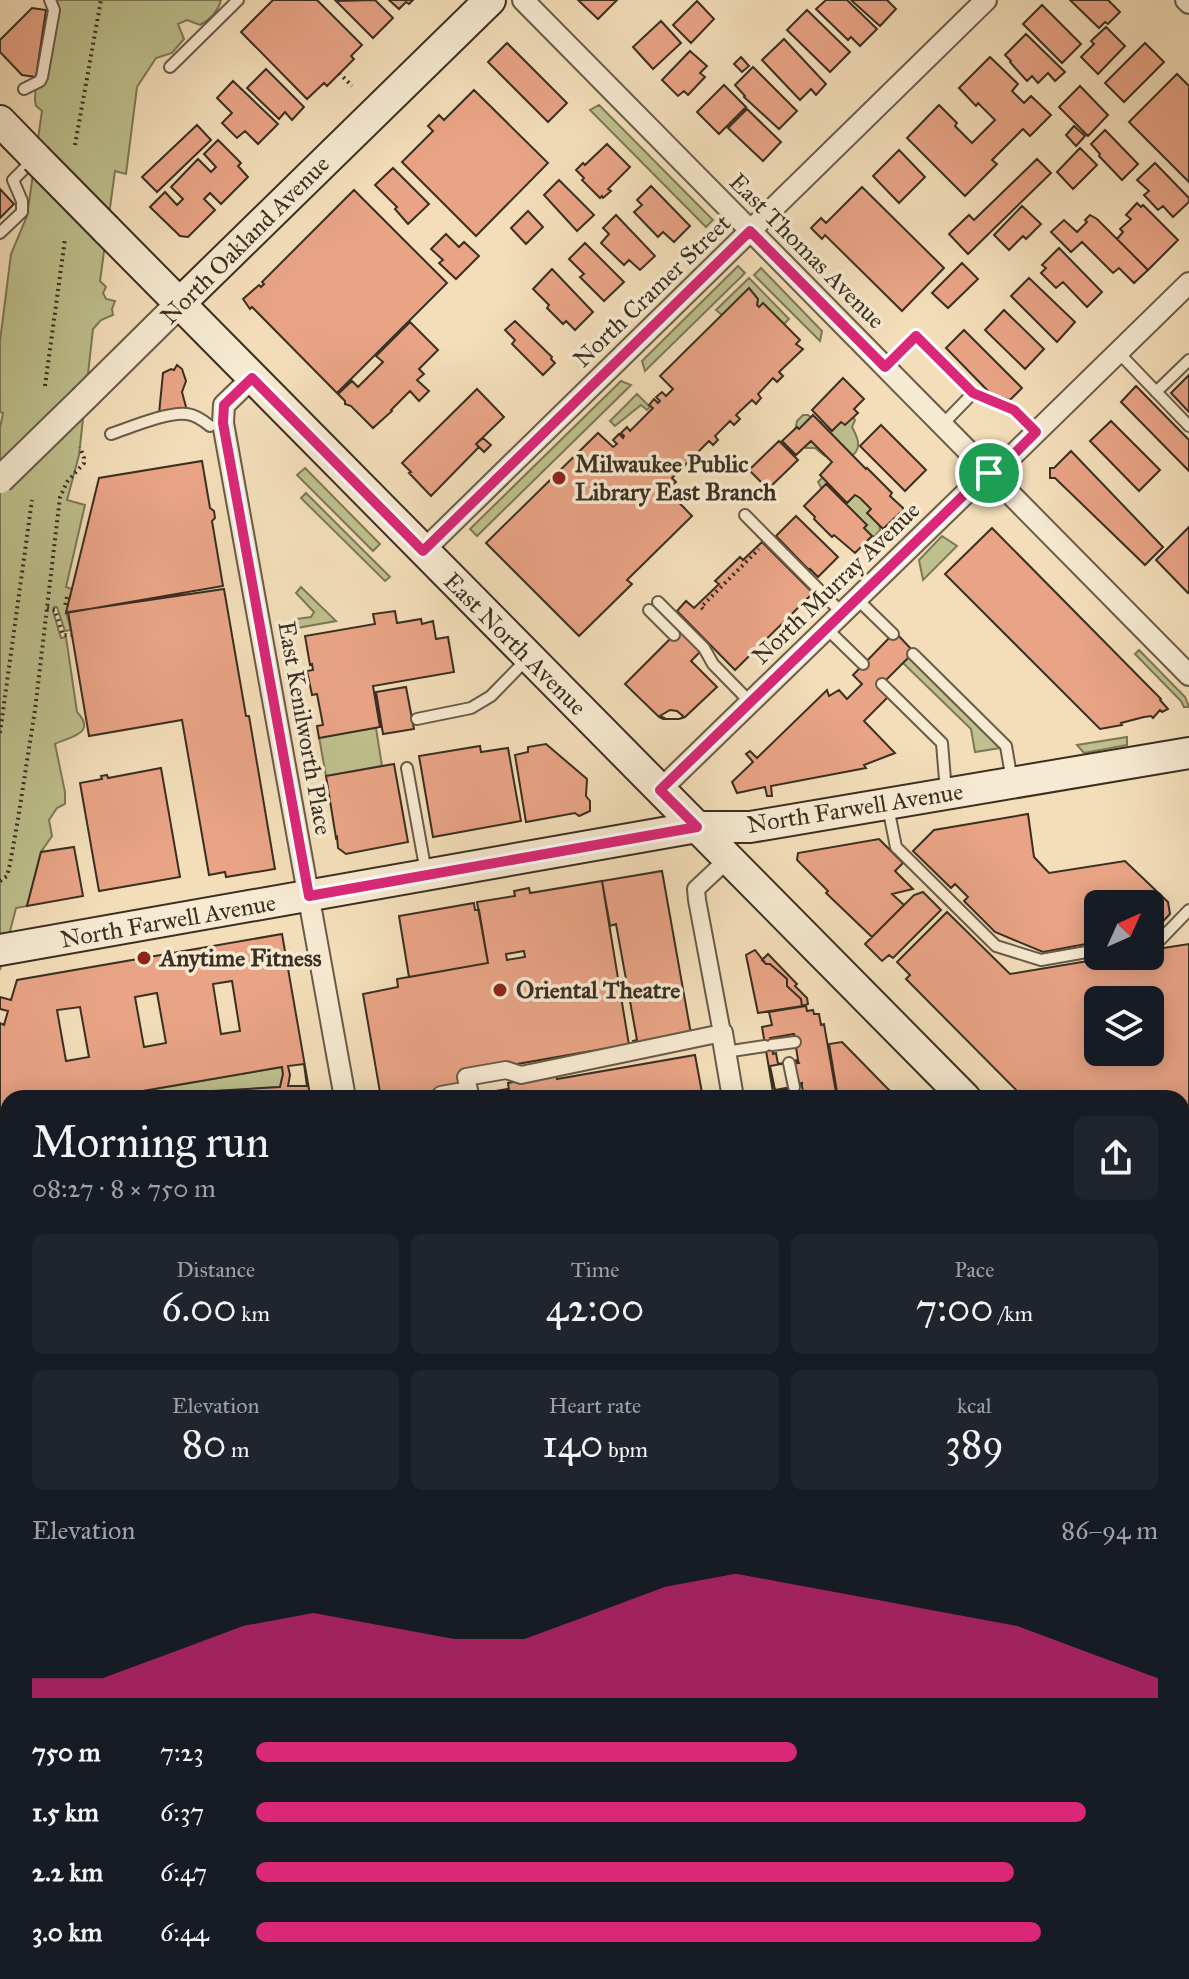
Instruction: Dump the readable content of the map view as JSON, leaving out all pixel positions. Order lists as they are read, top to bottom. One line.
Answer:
{"streets":{"main road":["North Oakland Avenue","East North Avenue","North Farwell Avenue"],"street":["East Thomas Avenue","North Cramer Street","North Murray Avenue","East Kenilworth Place"]},"crossings":[["North Oakland Avenue","East North Avenue"],["East Thomas Avenue","North Cramer Street"],["East Thomas Avenue","North Murray Avenue"],["North Cramer Street","East North Avenue"],["North Murray Avenue","East North Avenue"],["East North Avenue","East Kenilworth Place"],["East North Avenue","North Farwell Avenue"],["East Kenilworth Place","North Farwell Avenue"]],"places":["Milwaukee Public Library East Branch","Anytime Fitness","Oriental Theatre"],"north":"top right","page":{"heading":["Morning run","08:27 · 8 × 750 m"],"stats":[["Distance","6.00 km"],["Time","42:00"],["Pace","7:00 /km"],["Elevation","80 m"],["Heart rate","140 bpm"],["kcal","389"]],"chart":["Elevation","86–94 m"],"list":[{"name":"750 m","note":"7:23"},{"name":"1.5 km","note":"6:37"},{"name":"2.2 km","note":"6:47"},{"name":"3.0 km","note":"6:44"}]}}
